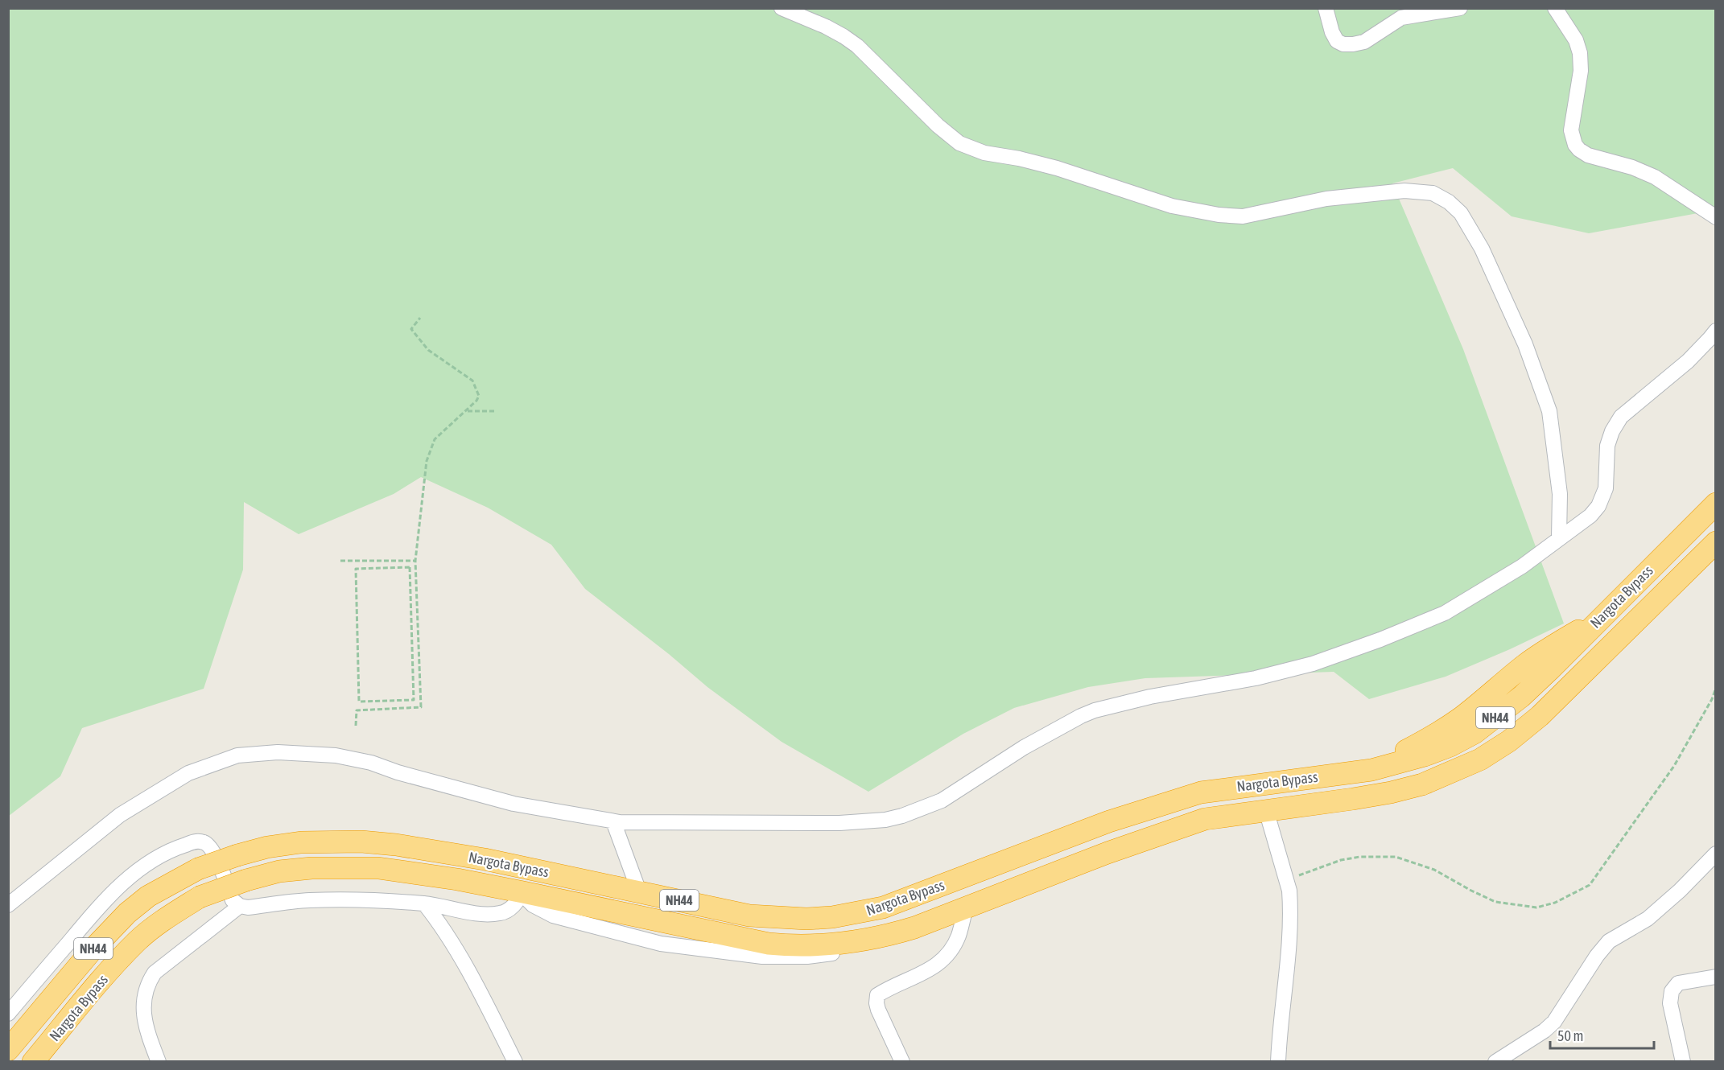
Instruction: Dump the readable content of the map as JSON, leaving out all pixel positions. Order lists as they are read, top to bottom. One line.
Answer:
{"streets":{"highway":["Nargota Bypass","NH44"]},"scale_bar":"50 m"}
